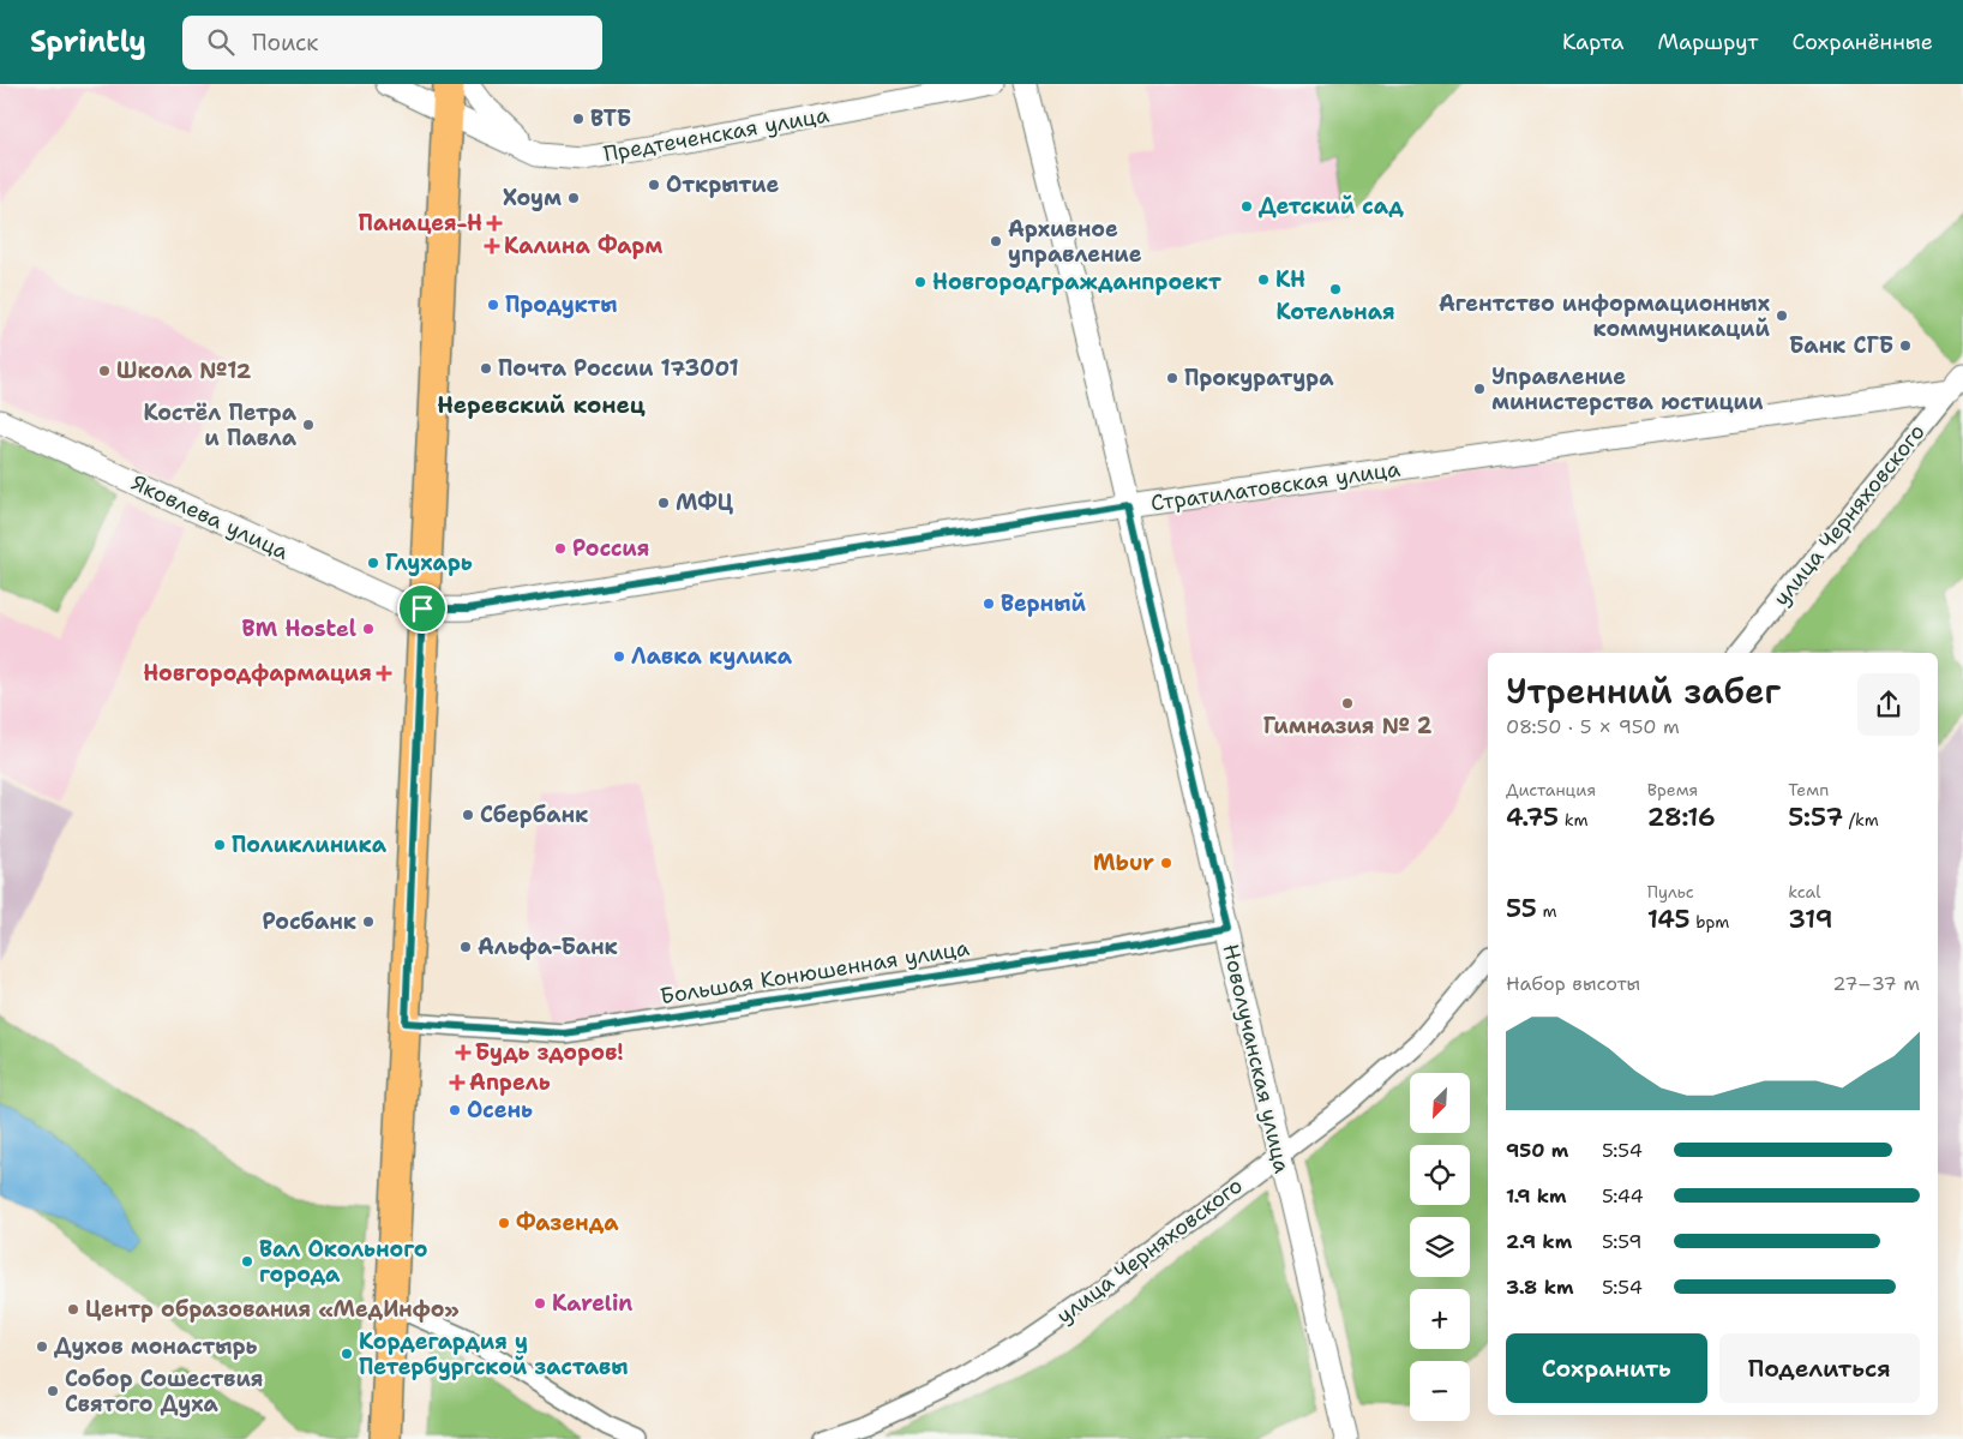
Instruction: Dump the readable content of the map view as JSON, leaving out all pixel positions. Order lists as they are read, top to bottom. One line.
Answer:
{"streets":{"street":["Предтеченская улица","Стратилатовская улица","улица Черняховского","Яковлева улица","Большая Конюшенная улица","Новолучанская улица"]},"crossings":[["Стратилатовская улица","улица Черняховского"],["Стратилатовская улица","Яковлева улица"],["Стратилатовская улица","Новолучанская улица"],["улица Черняховского","Новолучанская улица"],["Большая Конюшенная улица","Новолучанская улица"]],"districts":["Неревский конец"],"places":{"other":["ВТБ","Открытие","Хоум","Детский сад","Архивное управление","КН","Новгородгражданпроект","Котельная","Продукты","Агентство информационных коммуникаций","Банк СГБ","Почта России 173001","Школа №12","Прокуратура","Управление министерства юстиции","Костёл Петра и Павла","МФЦ","Россия","Глухарь","Верный","BM Hostel","Лавка кулика","Гимназия № 2","Сбербанк","Поликлиника","Mbur","Росбанк","Альфа-Банк","Осень","Фазенда","Вал Окольного города","Karelin","Центр образования «МедИнфо»","Духов монастырь","Кордегардия у Петербургской заставы","Собор Сошествия Святого Духа"],"health":["Панацея-Н","Калина Фарм","Новгородфармация","Будь здоров!","Апрель"]},"north":"bottom left","page":{"header":"Sprintly","search":"Поиск","nav":["Карта","Маршрут","Сохранённые"],"heading":["Утренний забег","08:50 · 5 × 950 m"],"stats":[["Дистанция","4.75 km"],["Время","28:16"],["Темп","5:57 /km"],["55 m"],["Пульс","145 bpm"],["kcal","319"]],"chart":["Набор высоты","27–37 m"],"map_buttons":["+","−"],"list":[{"name":"950 m","note":"5:54"},{"name":"1.9 km","note":"5:44"},{"name":"2.9 km","note":"5:59"},{"name":"3.8 km","note":"5:54"}],"buttons":["Сохранить","Поделиться"]}}
